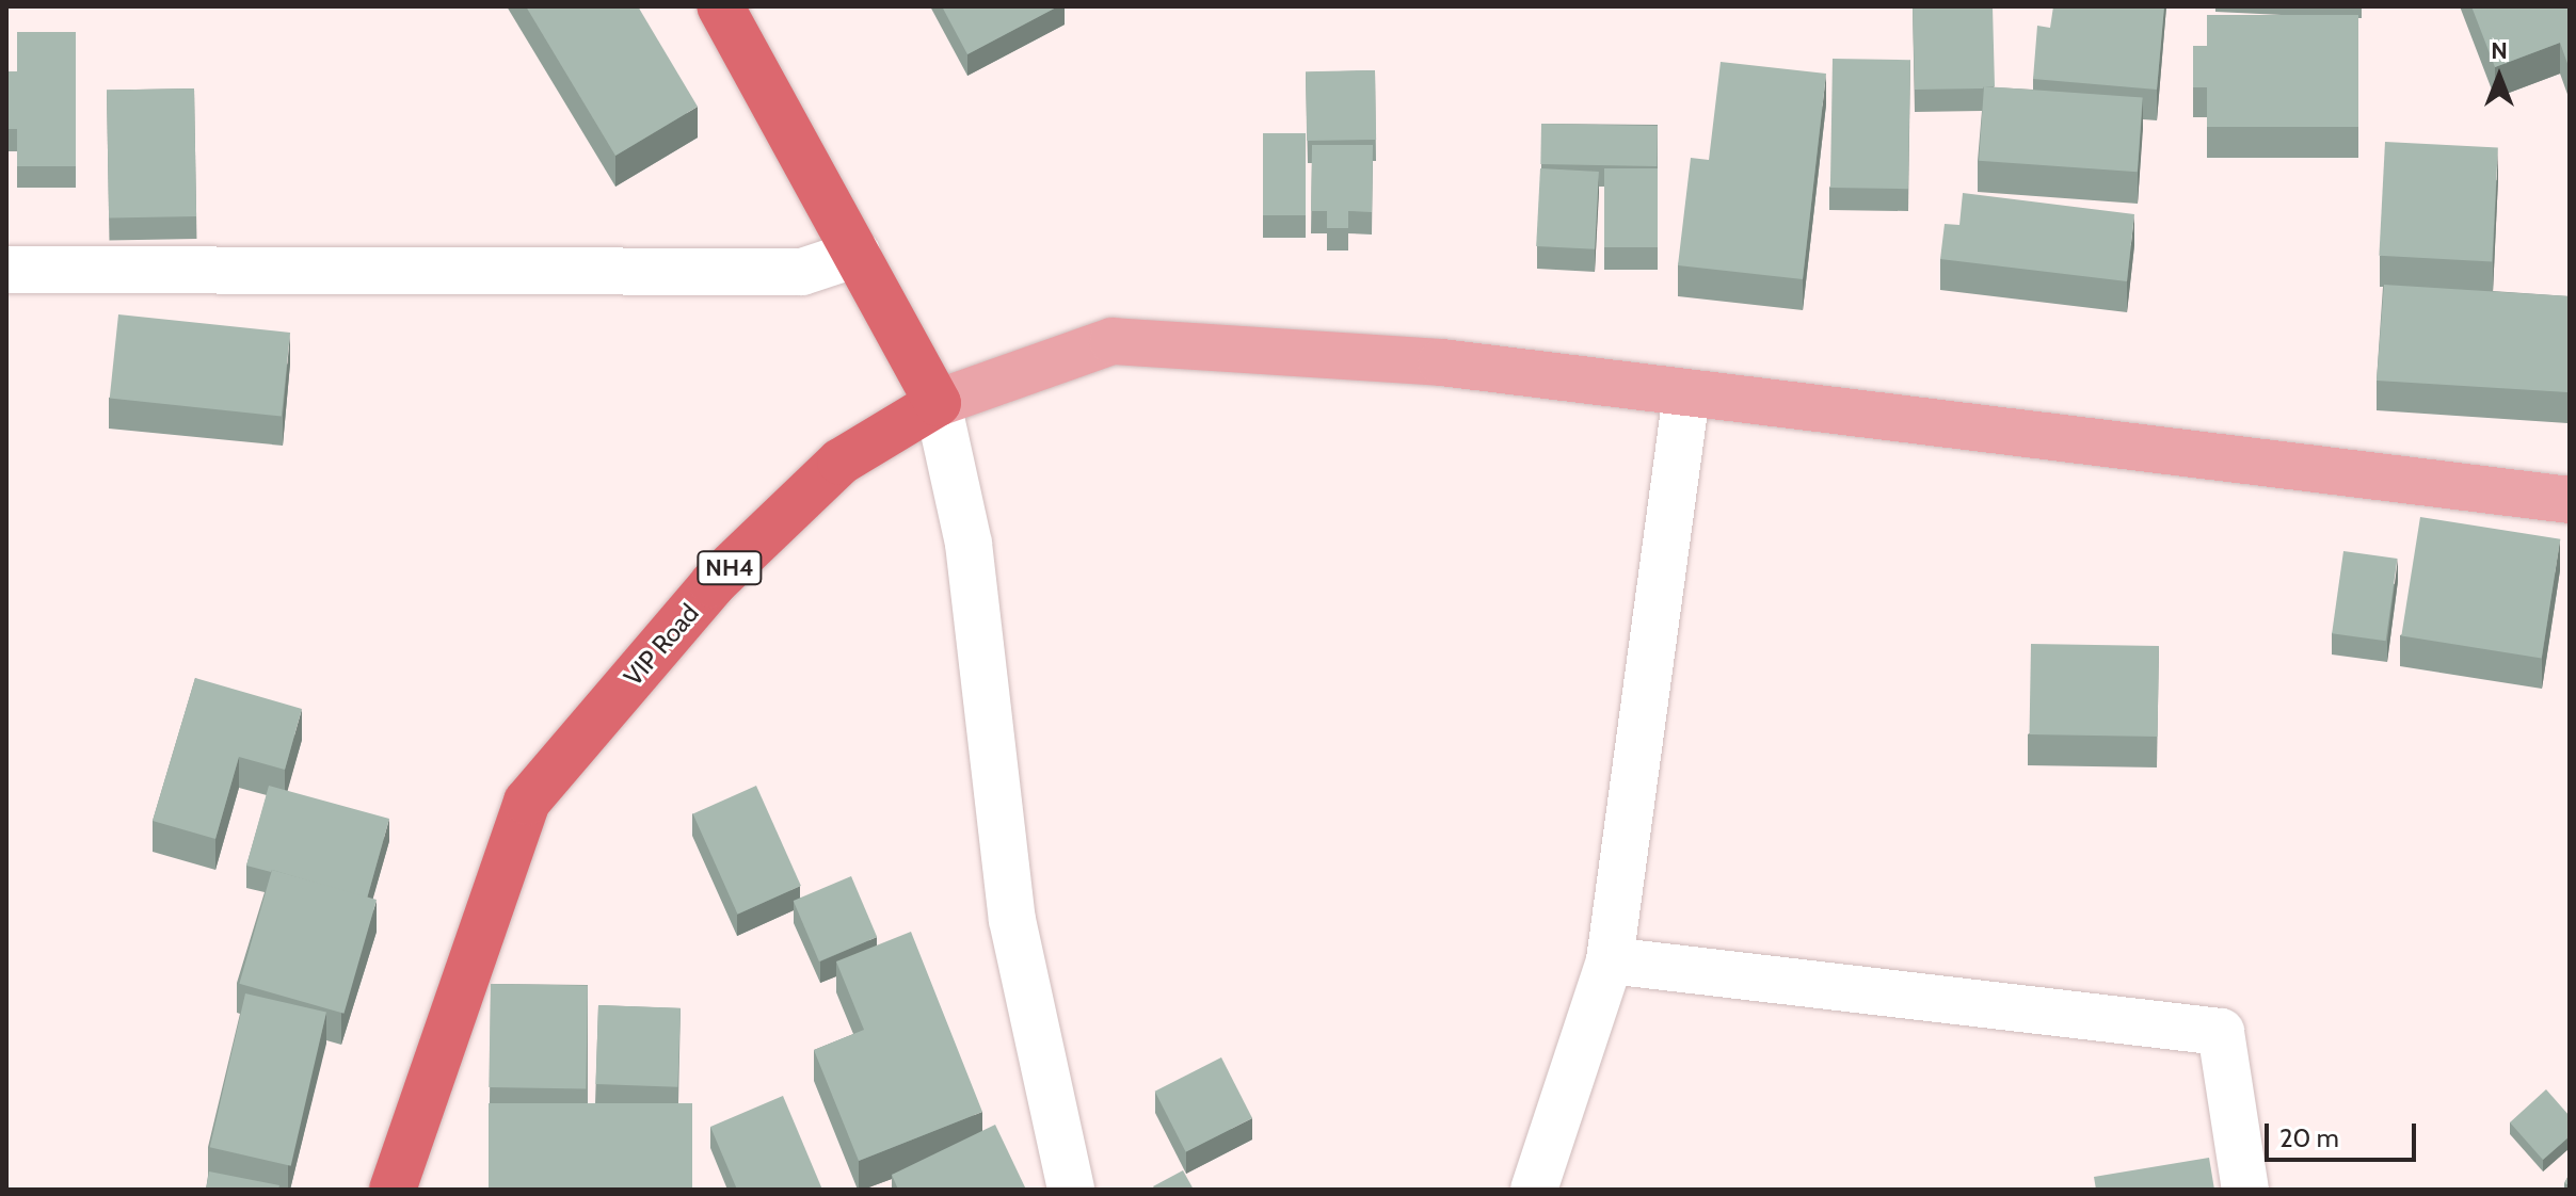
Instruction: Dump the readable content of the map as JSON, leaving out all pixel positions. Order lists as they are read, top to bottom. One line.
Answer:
{"streets":{"highway":["NH4","VIP Road"]},"scale_bar":"20 m","north":"top"}
